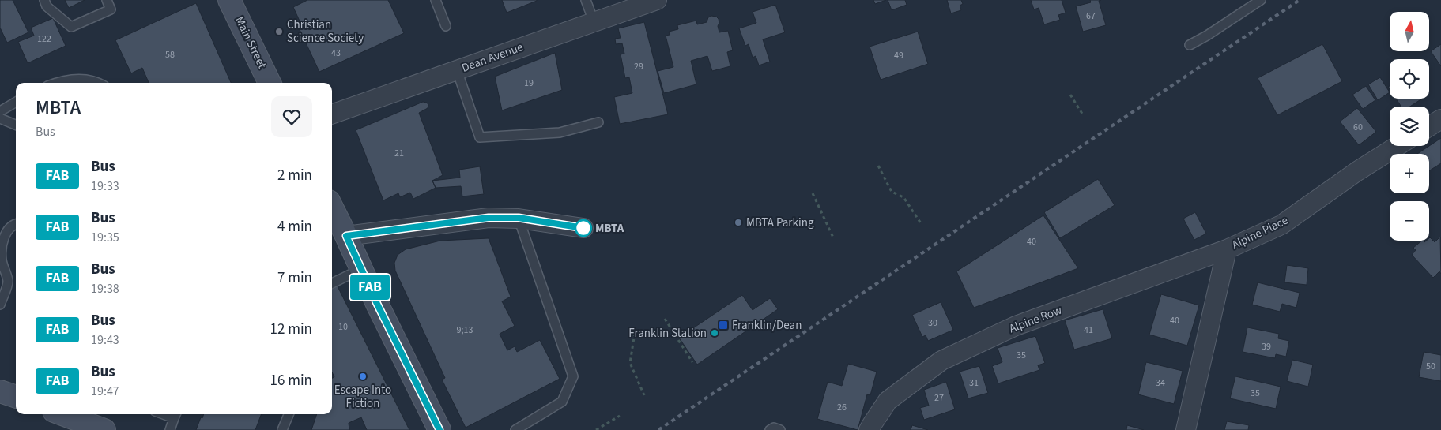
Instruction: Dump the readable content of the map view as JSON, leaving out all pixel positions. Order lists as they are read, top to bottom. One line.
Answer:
{"streets":{"main road":["Main Street"],"street":["Dean Avenue","Alpine Place","Alpine Row"]},"crossings":[["Alpine Place","Alpine Row"]],"places":{"other":["Christian Science Society","MBTA Parking","MBTA","Franklin Station","Escape Into Fiction"],"transit":["Franklin/Dean"]},"lines":["bus line FAB"],"house_numbers":["67","122","43","58","49","29","19","60","21","40","40","30","10","9;13","41","39","35","50","31","34","35","27","26"],"north":"top","page":{"on_map":"FAB","map_buttons":["+","−"],"heading":["MBTA","Bus"],"list":[{"mark":"FAB","name":"Bus","note":"19:33","value":"2 min"},{"mark":"FAB","name":"Bus","note":"19:35","value":"4 min"},{"mark":"FAB","name":"Bus","note":"19:38","value":"7 min"},{"mark":"FAB","name":"Bus","note":"19:43","value":"12 min"},{"mark":"FAB","name":"Bus","note":"19:47","value":"16 min"}]}}
